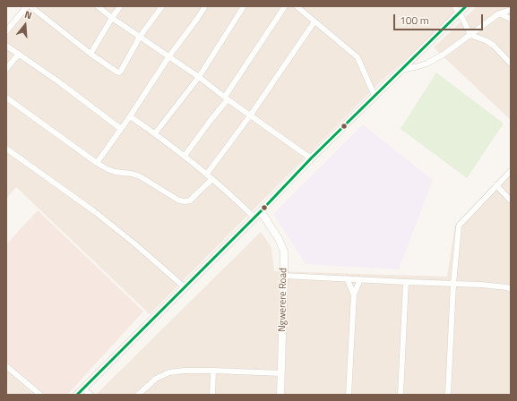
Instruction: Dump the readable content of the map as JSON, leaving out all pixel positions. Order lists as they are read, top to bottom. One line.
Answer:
{"streets":{"street":["Ngwerere Road"]},"scale_bar":"100 m","north":"top"}
